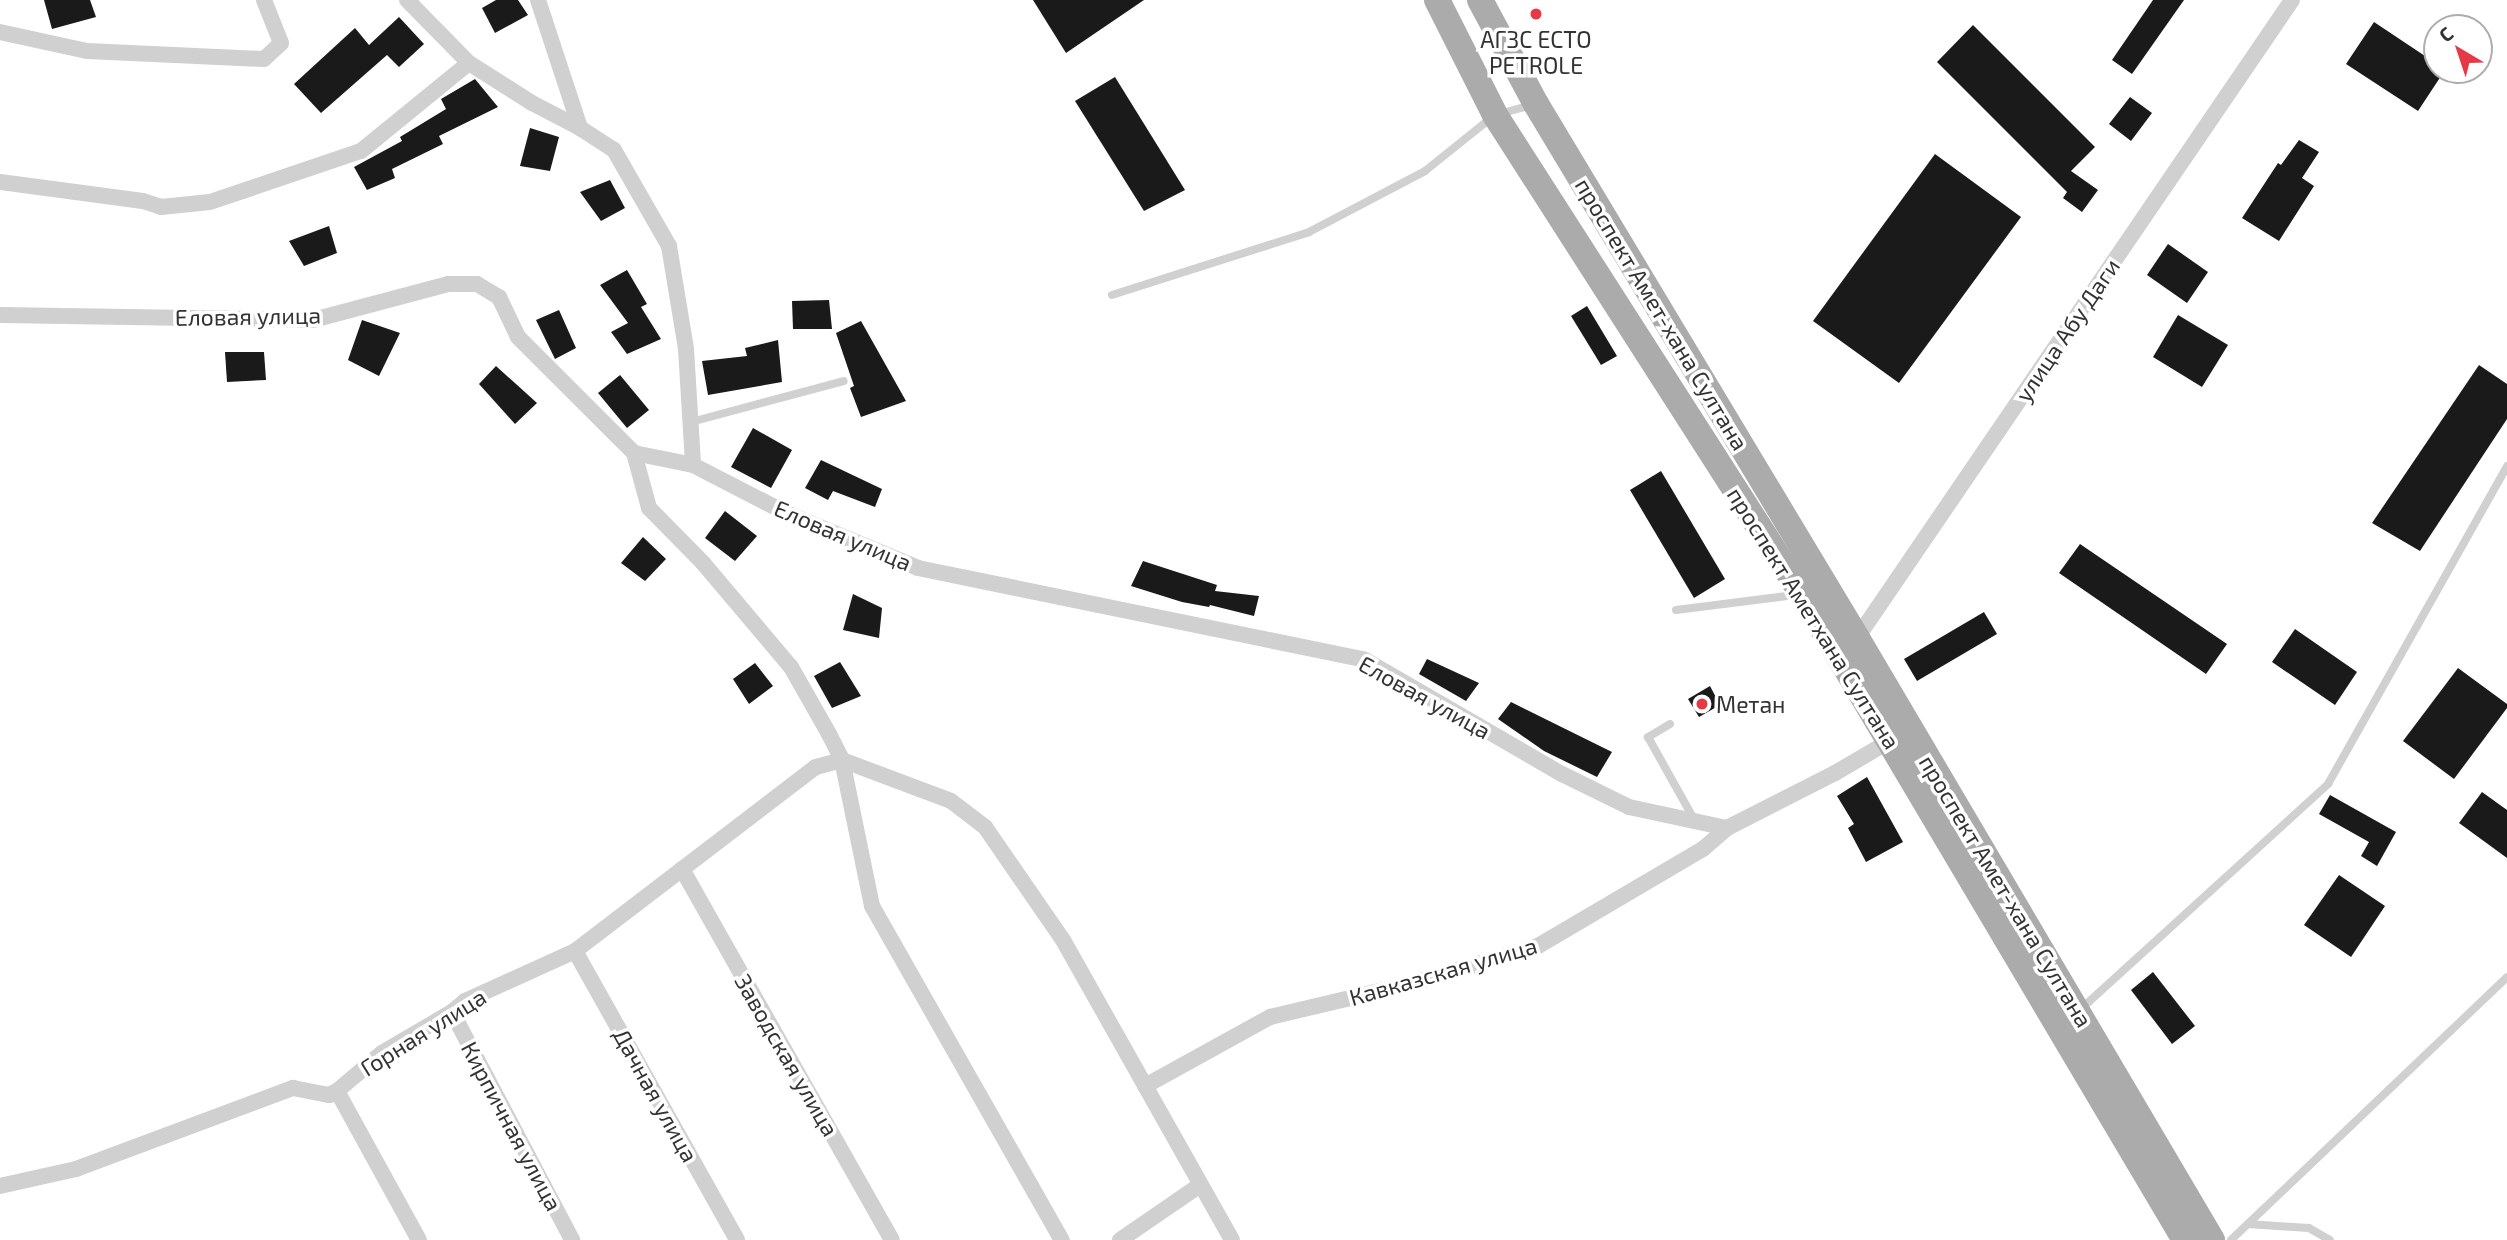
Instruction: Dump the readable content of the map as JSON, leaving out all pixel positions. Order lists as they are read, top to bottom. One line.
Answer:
{"streets":{"main road":["проспект Амет-хана Султана","проспект Аметхана Султана"],"street":["Еловая улица","улица Абу Даги","Кавказская улица","Горная улица","Заводская улица","Дачная улица","Кирпичная улица"]},"crossings":[["проспект Амет-хана Султана","улица Абу Даги"],["проспект Амет-хана Султана","проспект Аметхана Султана"],["проспект Амет-хана Султана","Кавказская улица"],["Еловая улица","Кавказская улица"],["улица Абу Даги","проспект Аметхана Султана"],["Горная улица","Заводская улица"],["Горная улица","Дачная улица"],["Горная улица","Кирпичная улица"]],"places":["АГЗС ECTO PETROLE","Метан"],"north":"top left"}
